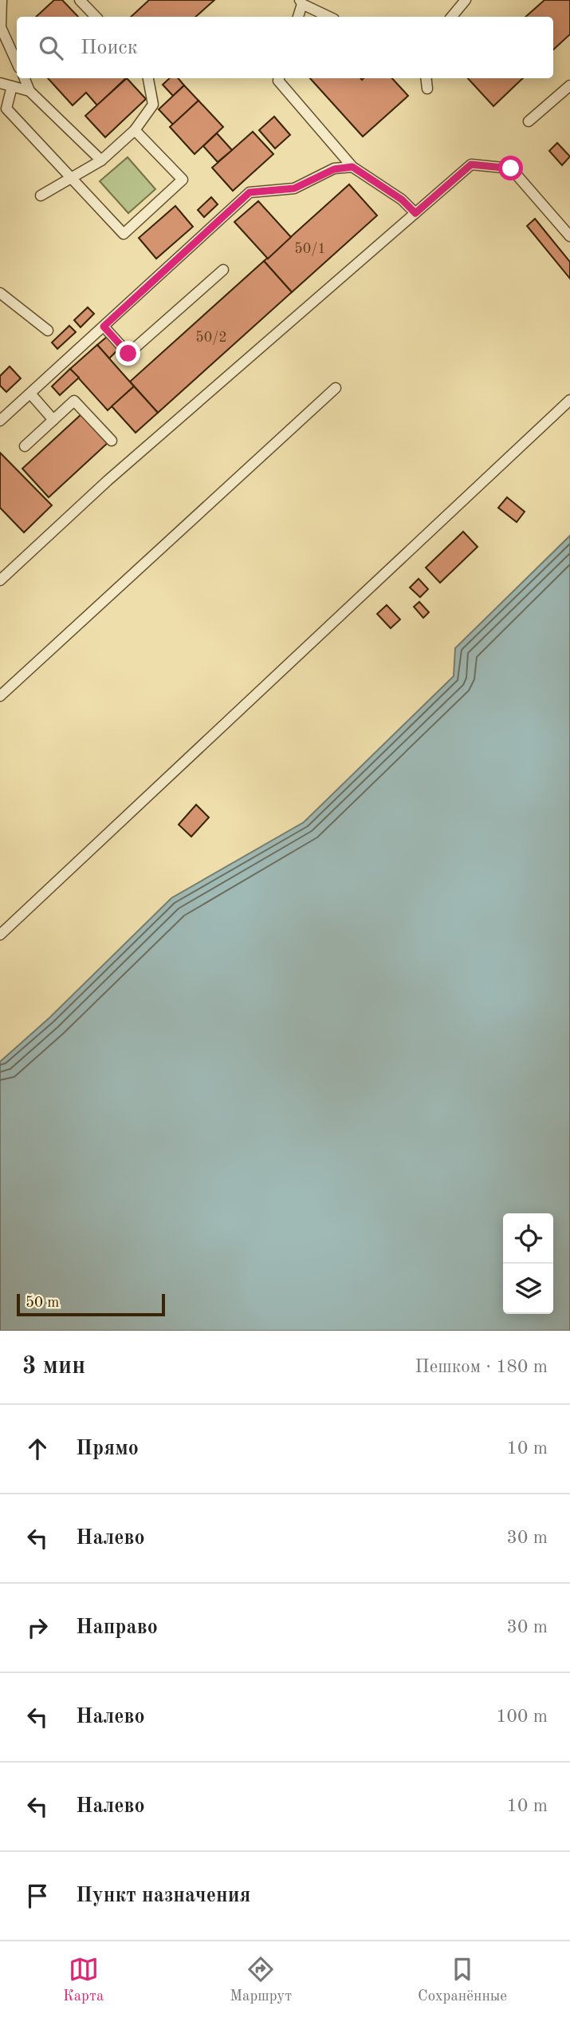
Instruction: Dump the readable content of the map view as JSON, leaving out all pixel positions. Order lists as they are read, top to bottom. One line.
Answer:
{"house_numbers":["50/1","50/2"],"scale_bar":"50 m","page":{"search":"Поиск","scale":"50 m","heading":["3 мин","Пешком · 180 m"],"list":[["Прямо","10 m"],["Налево","30 m"],["Направо","30 m"],["Налево","100 m"],["Налево","10 m"],"Пункт назначения"],"nav":["Карта","Маршрут","Сохранённые"]}}
